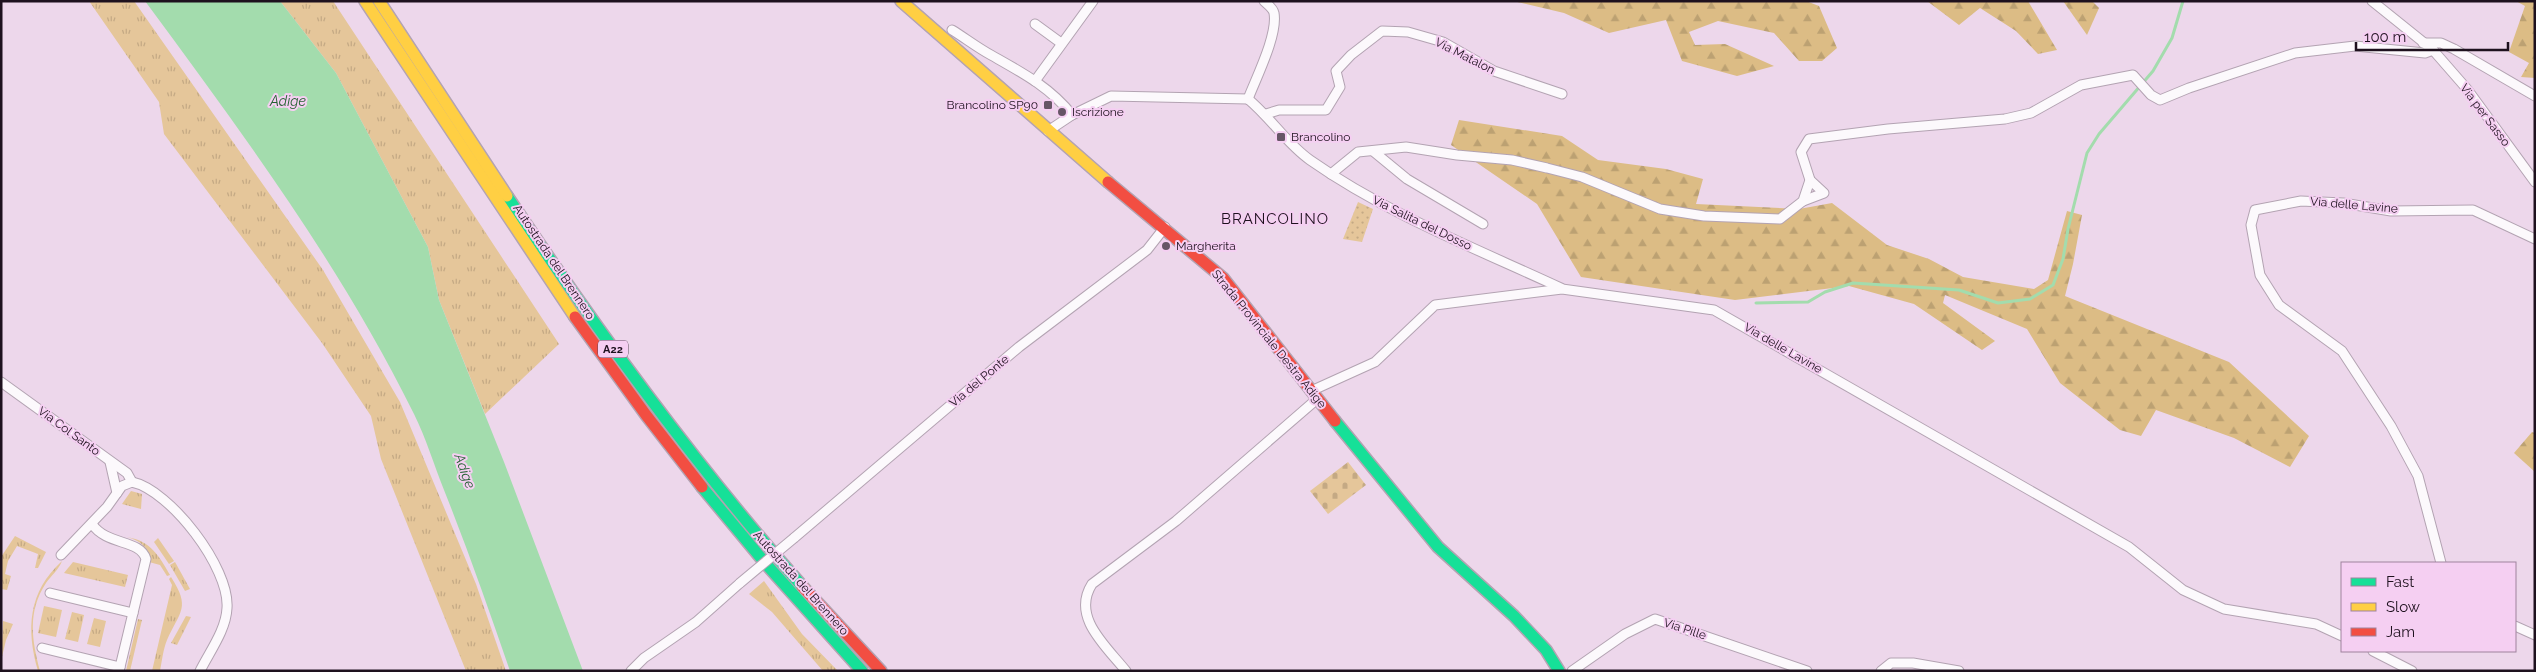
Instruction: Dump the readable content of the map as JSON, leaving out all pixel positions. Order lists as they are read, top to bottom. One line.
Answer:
{"streets":{"main road":["Autostrada del Brennero","Strada Provinciale Destra Adige","A22"],"street":["Via Matalon","Via per Sasso","Via delle Lavine","Via Salita del Dosso","Via del Ponte","Via Col Santo","Via Pille"]},"crossings":[["Via Matalon","Via Salita del Dosso"],["Via delle Lavine","Via Salita del Dosso"],["Via delle Lavine","Strada Provinciale Destra Adige"],["Strada Provinciale Destra Adige","Via del Ponte"]],"districts":["BRANCOLINO"],"water":["Adige"],"places":{"transit":["Brancolino SP90","Brancolino"],"other":["Iscrizione","Margherita"]},"legend":["Fast","Slow","Jam"],"scale_bar":"100 m"}
